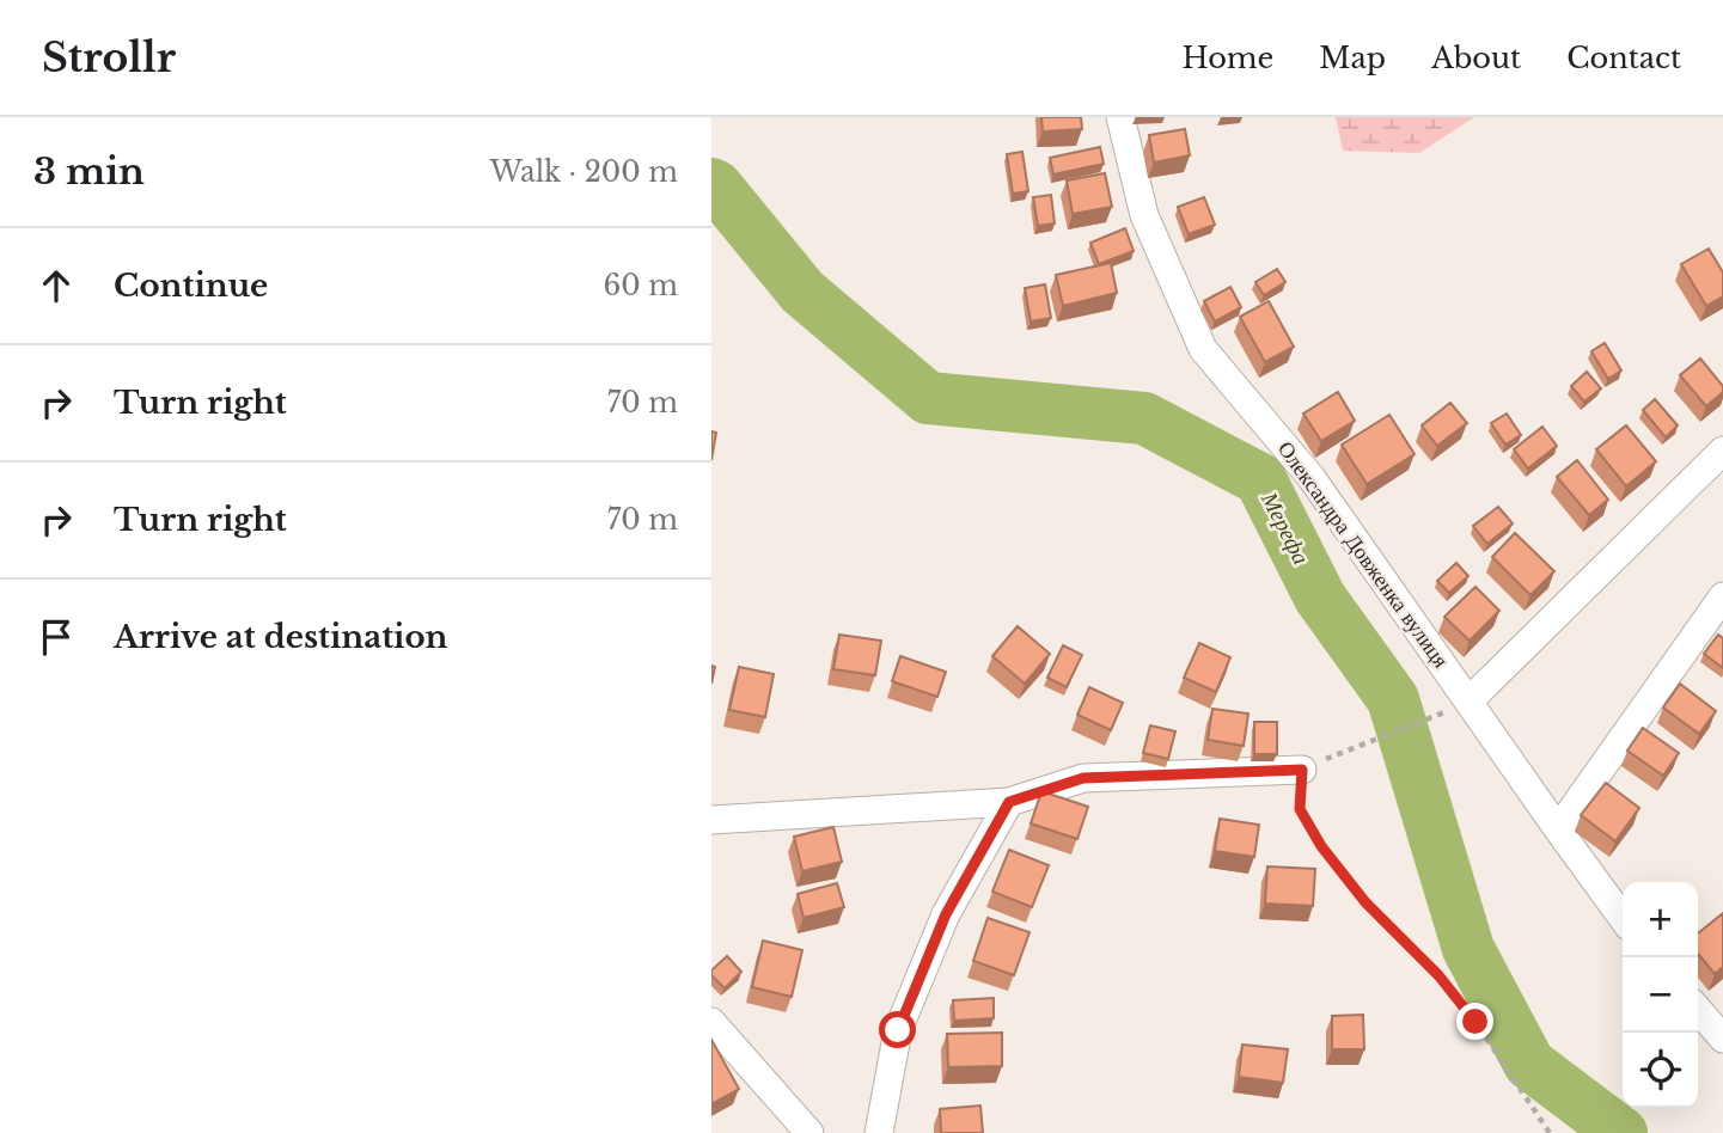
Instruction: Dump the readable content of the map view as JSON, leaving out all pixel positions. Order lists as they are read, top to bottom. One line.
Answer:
{"streets":{"street":["Олександра Довженка вулиця"]},"water":["Мерефа"],"page":{"header":"Strollr","nav":["Home","Map","About","Contact"],"heading":["3 min","Walk · 200 m"],"list":[["Continue","60 m"],["Turn right","70 m"],["Turn right","70 m"],"Arrive at destination"],"map_buttons":["+","−"]}}
